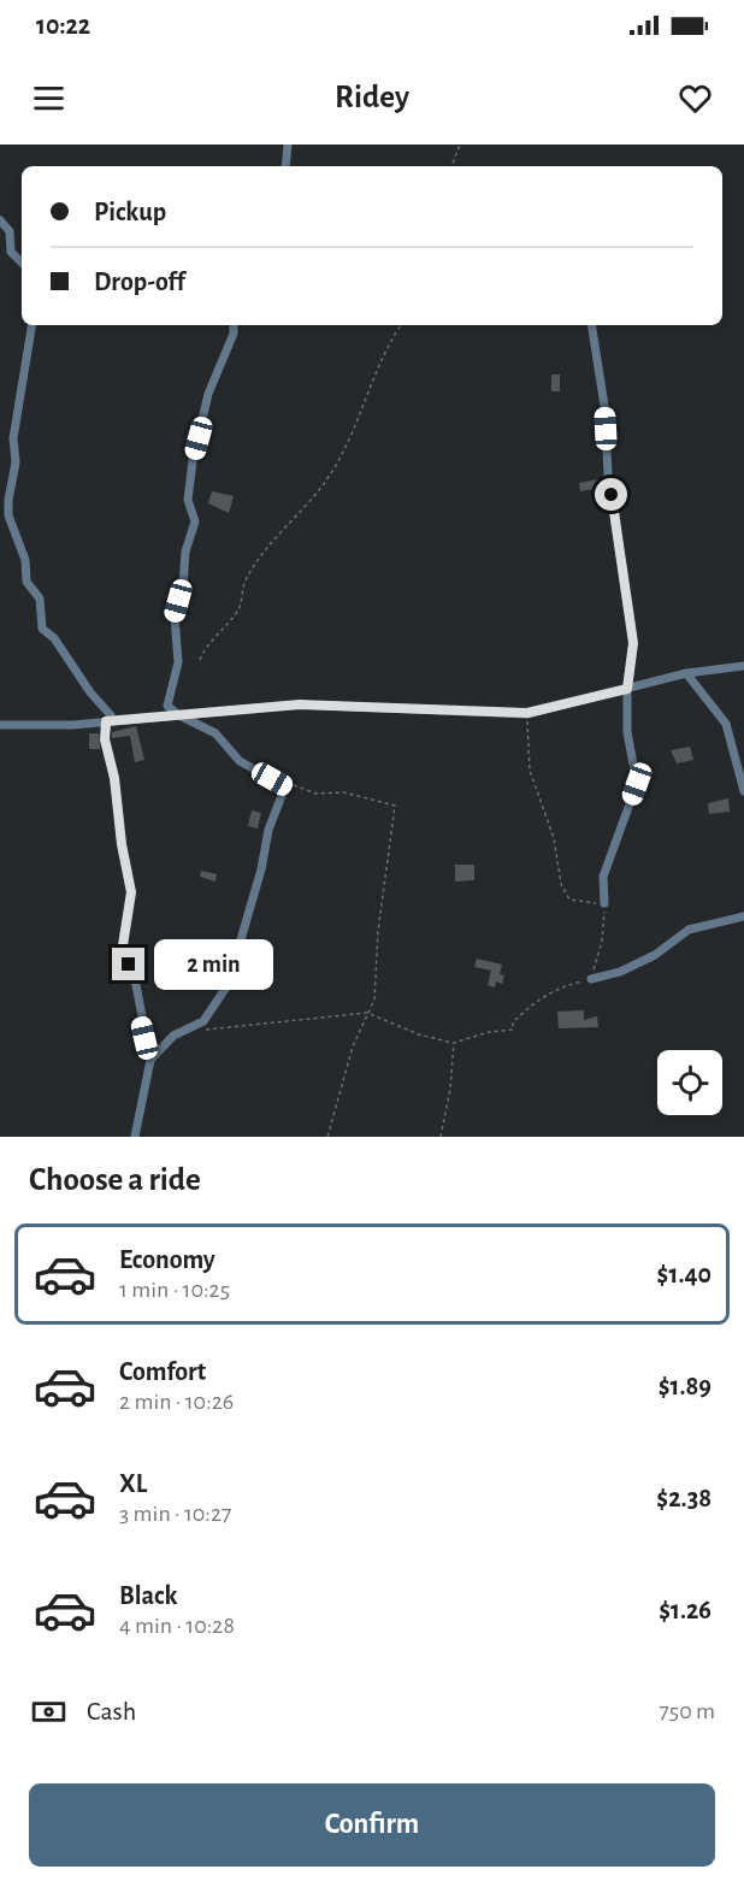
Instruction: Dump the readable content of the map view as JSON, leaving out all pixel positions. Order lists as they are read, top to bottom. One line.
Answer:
{"page":{"status":"10:22","header":"Ridey","banner":["Pickup","Drop-off"],"bubble":"2 min","heading":"Choose a ride","list":[{"name":"Economy","note":"1 min · 10:25","value":"$1.40"},{"name":"Comfort","note":"2 min · 10:26","value":"$1.89"},{"name":"XL","note":"3 min · 10:27","value":"$2.38"},{"name":"Black","note":"4 min · 10:28","value":"$1.26"}],"pay":["Cash","750 m"],"buttons":"Confirm"}}
